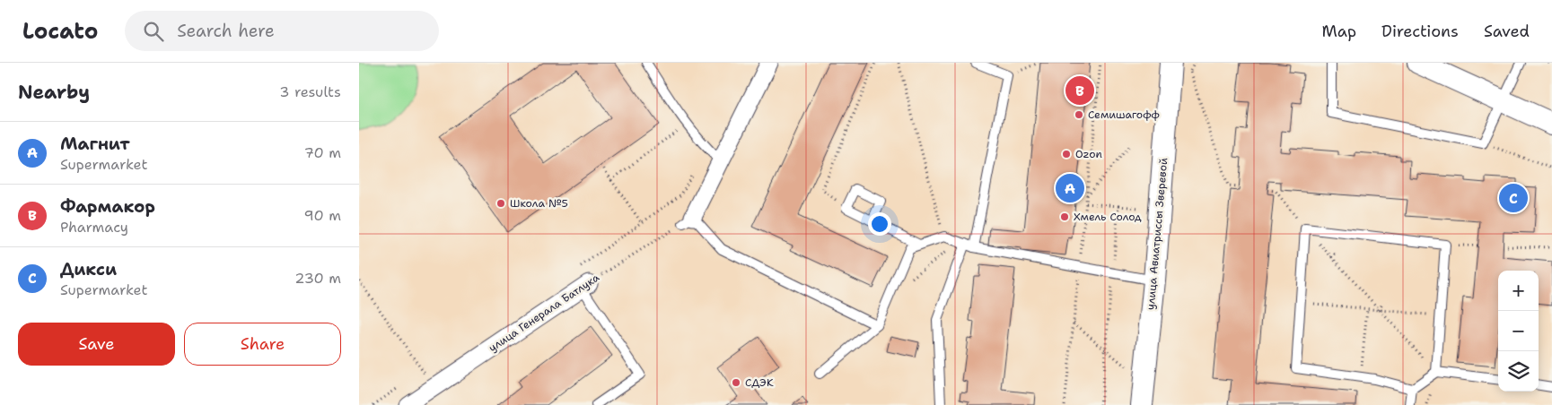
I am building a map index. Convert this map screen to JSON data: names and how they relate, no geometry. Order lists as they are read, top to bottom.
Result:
{
  "streets": {
    "street": ["улица Авиатриссы Зверевой", "улица Генерала Батлука"]
  },
  "places": [
    "Семишагофф",
    "Ozon",
    "Школа №5",
    "Хмель Солод",
    "СДЭК"
  ],
  "page": {
    "header": "Locato",
    "search": "Search here",
    "nav": ["Map", "Directions", "Saved"],
    "heading": ["Nearby", "3 results"],
    "pins": ["B", "A", "C"],
    "list": [
      {
        "mark": "A",
        "name": "Магнит",
        "note": "Supermarket",
        "value": "70 m"
      },
      {
        "mark": "B",
        "name": "Фармакор",
        "note": "Pharmacy",
        "value": "90 m"
      },
      {
        "mark": "C",
        "name": "Дикси",
        "note": "Supermarket",
        "value": "230 m"
      }
    ],
    "map_buttons": ["+", "−"],
    "buttons": ["Save", "Share"]
  }
}
